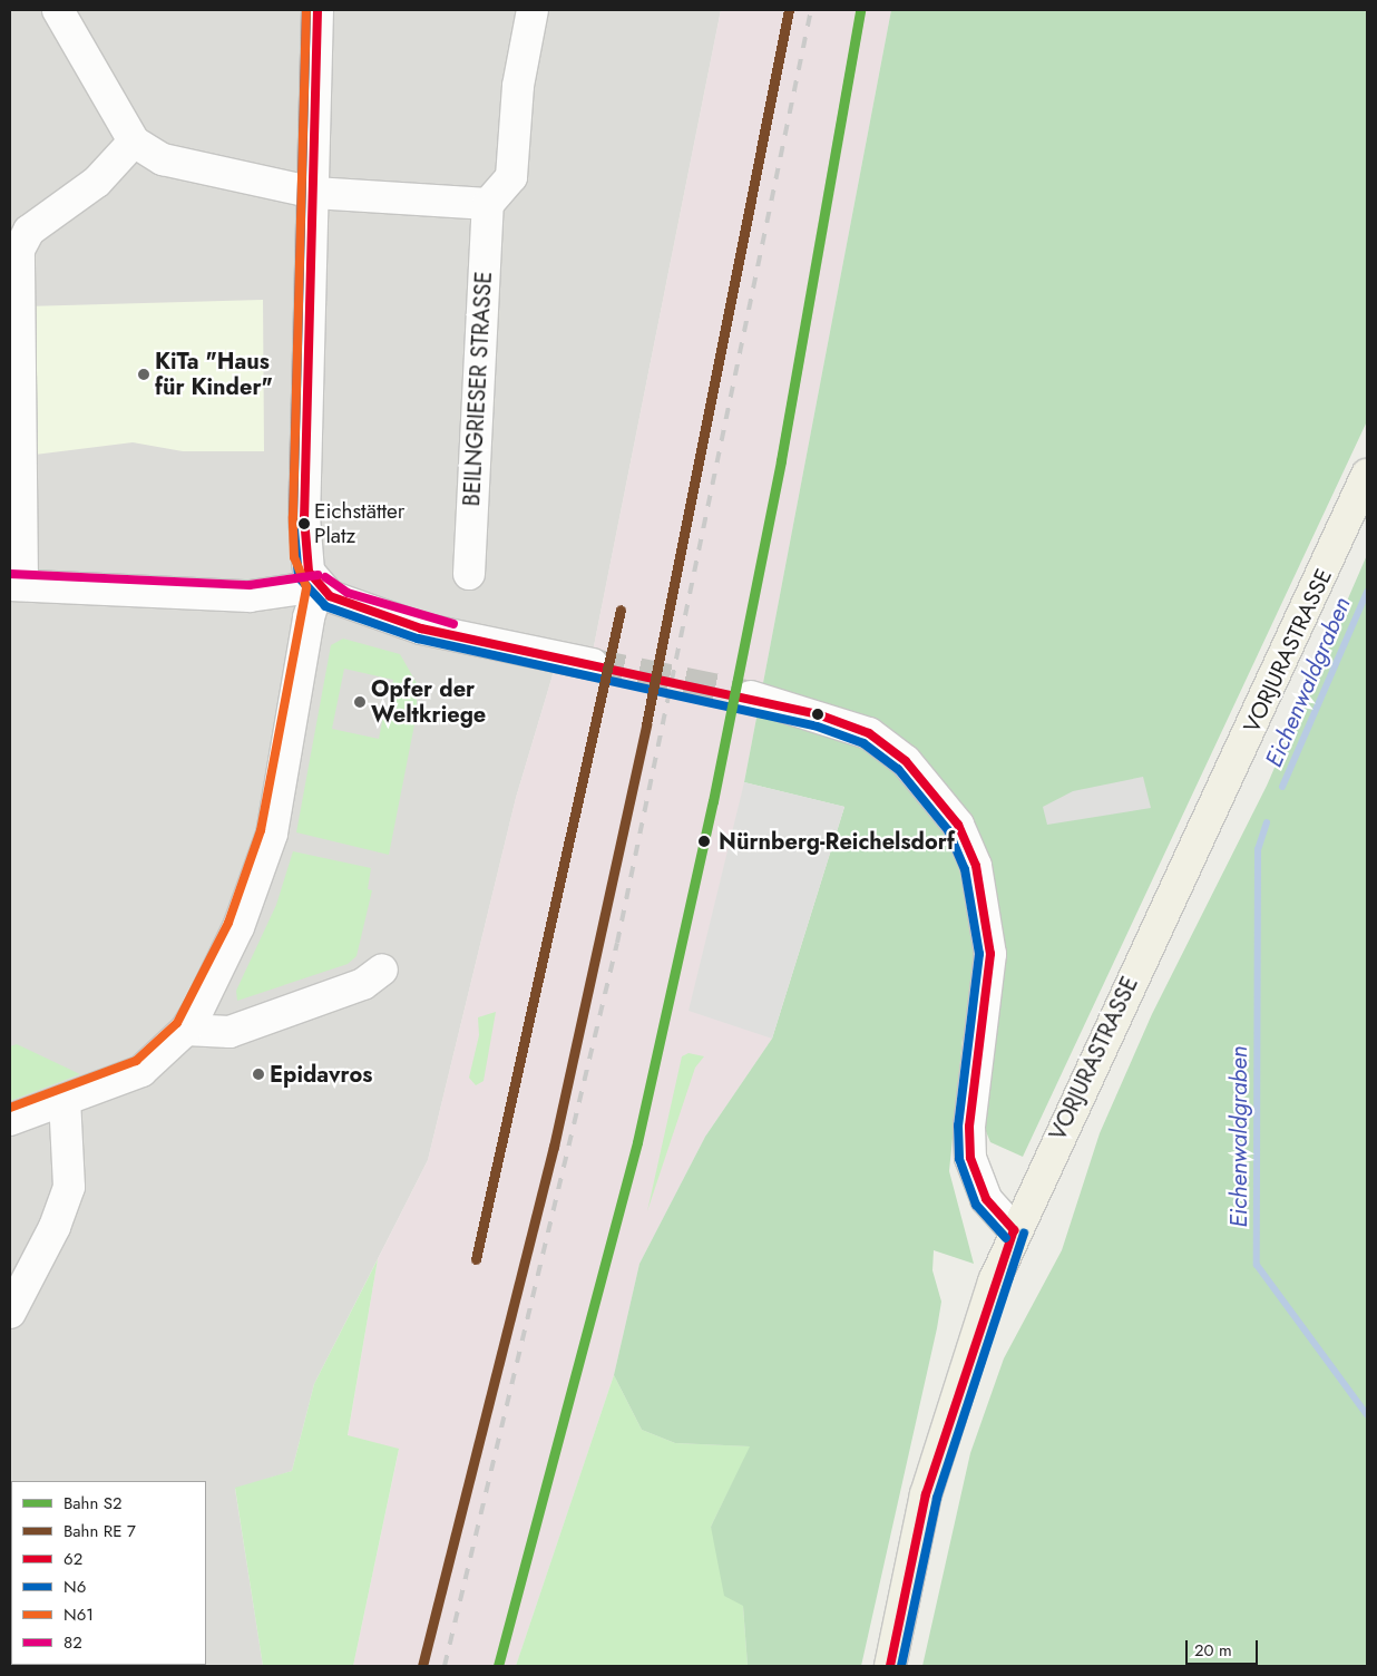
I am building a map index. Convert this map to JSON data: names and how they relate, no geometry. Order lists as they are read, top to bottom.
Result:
{
  "streets": {
    "main road": ["VORJURASTRASSE"],
    "street": ["BEILNGRIESER STRASSE"]
  },
  "water": ["Eichenwaldgraben"],
  "places": [
    "KiTa \"Haus für Kinder\"",
    "Eichstätter Platz",
    "Opfer der Weltkriege",
    "Nürnberg-Reichelsdorf",
    "Epidavros"
  ],
  "lines": [
    "rail line S2",
    "transit line 62",
    "transit line N6",
    "transit line N61",
    "transit line 82"
  ],
  "legend": [
    "Bahn S2",
    "Bahn RE 7",
    "62",
    "N6",
    "N61",
    "82"
  ],
  "scale_bar": "20 m"
}
